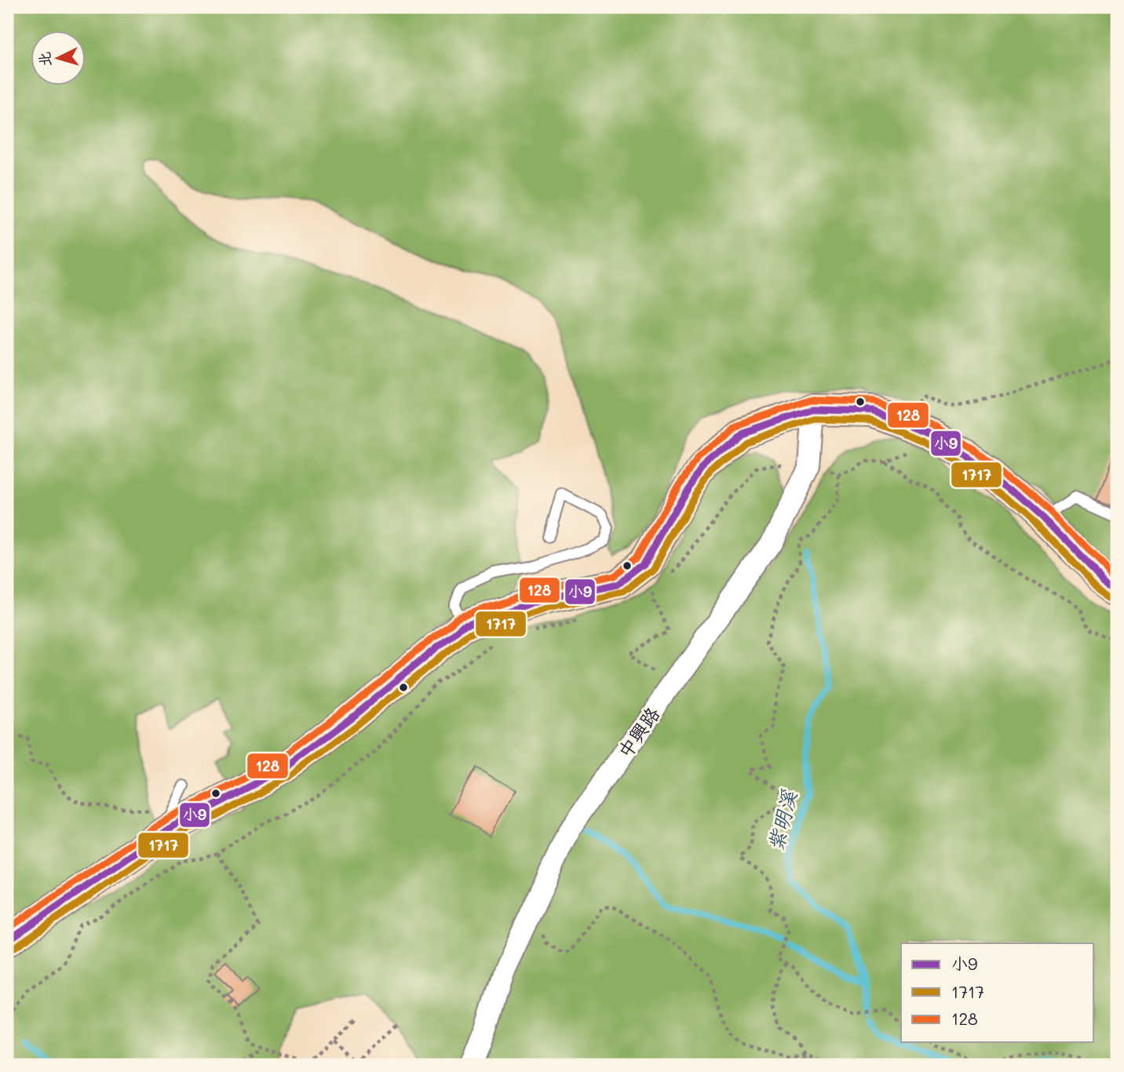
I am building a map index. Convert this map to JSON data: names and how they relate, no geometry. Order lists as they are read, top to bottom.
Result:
{
  "streets": {
    "street": ["中興路"]
  },
  "water": ["紫明溪"],
  "lines": ["transit line 128", "transit line 小9", "transit line 1717"],
  "legend": ["小9", "1717", "128"],
  "north": "left"
}
